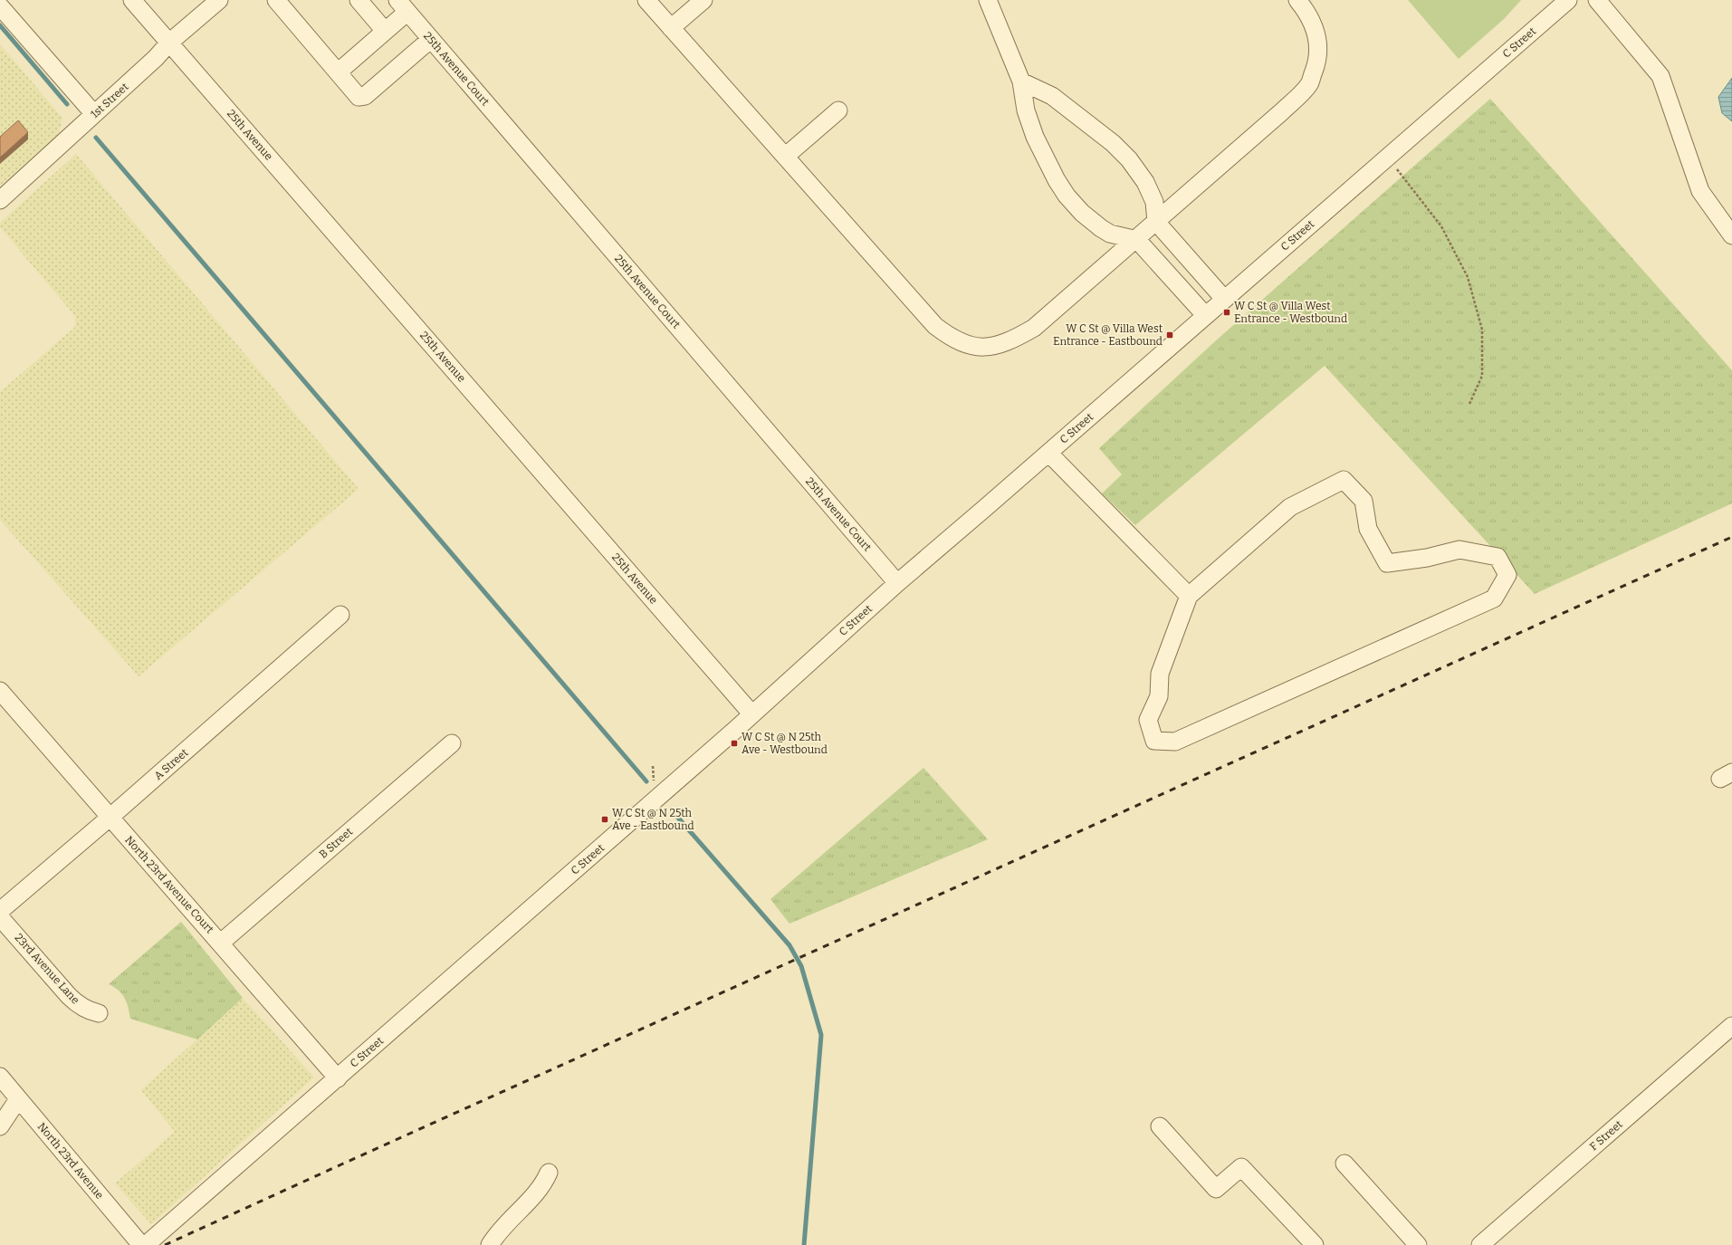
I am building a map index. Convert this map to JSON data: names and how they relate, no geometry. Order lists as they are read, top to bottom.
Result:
{
  "streets": {
    "street": [
      "C Street",
      "25th Avenue Court",
      "1st Street",
      "25th Avenue",
      "A Street",
      "B Street",
      "North 23rd Avenue Court",
      "23rd Avenue Lane",
      "F Street",
      "North 23rd Avenue"
    ]
  },
  "crossings": [
    ["C Street", "25th Avenue Court"],
    ["C Street", "25th Avenue"],
    ["C Street", "North 23rd Avenue Court"],
    ["1st Street", "25th Avenue"],
    ["A Street", "North 23rd Avenue Court"],
    ["B Street", "North 23rd Avenue Court"]
  ],
  "places": {
    "transit": [
      "W C St @ Villa West Entrance - Westbound",
      "W C St @ Villa West Entrance - Eastbound",
      "W C St @ N 25th Ave - Westbound",
      "W C St @ N 25th Ave - Eastbound"
    ]
  }
}
